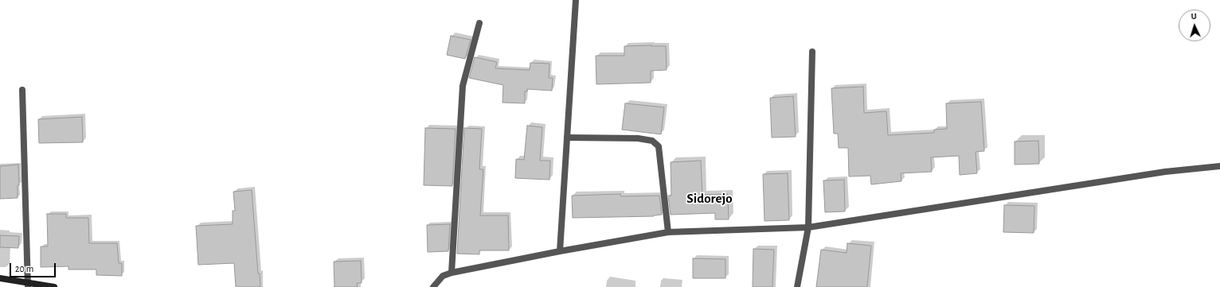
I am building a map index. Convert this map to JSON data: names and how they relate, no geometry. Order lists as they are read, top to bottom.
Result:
{
  "districts": ["Sidorejo"],
  "scale_bar": "20 m",
  "north": "top"
}
